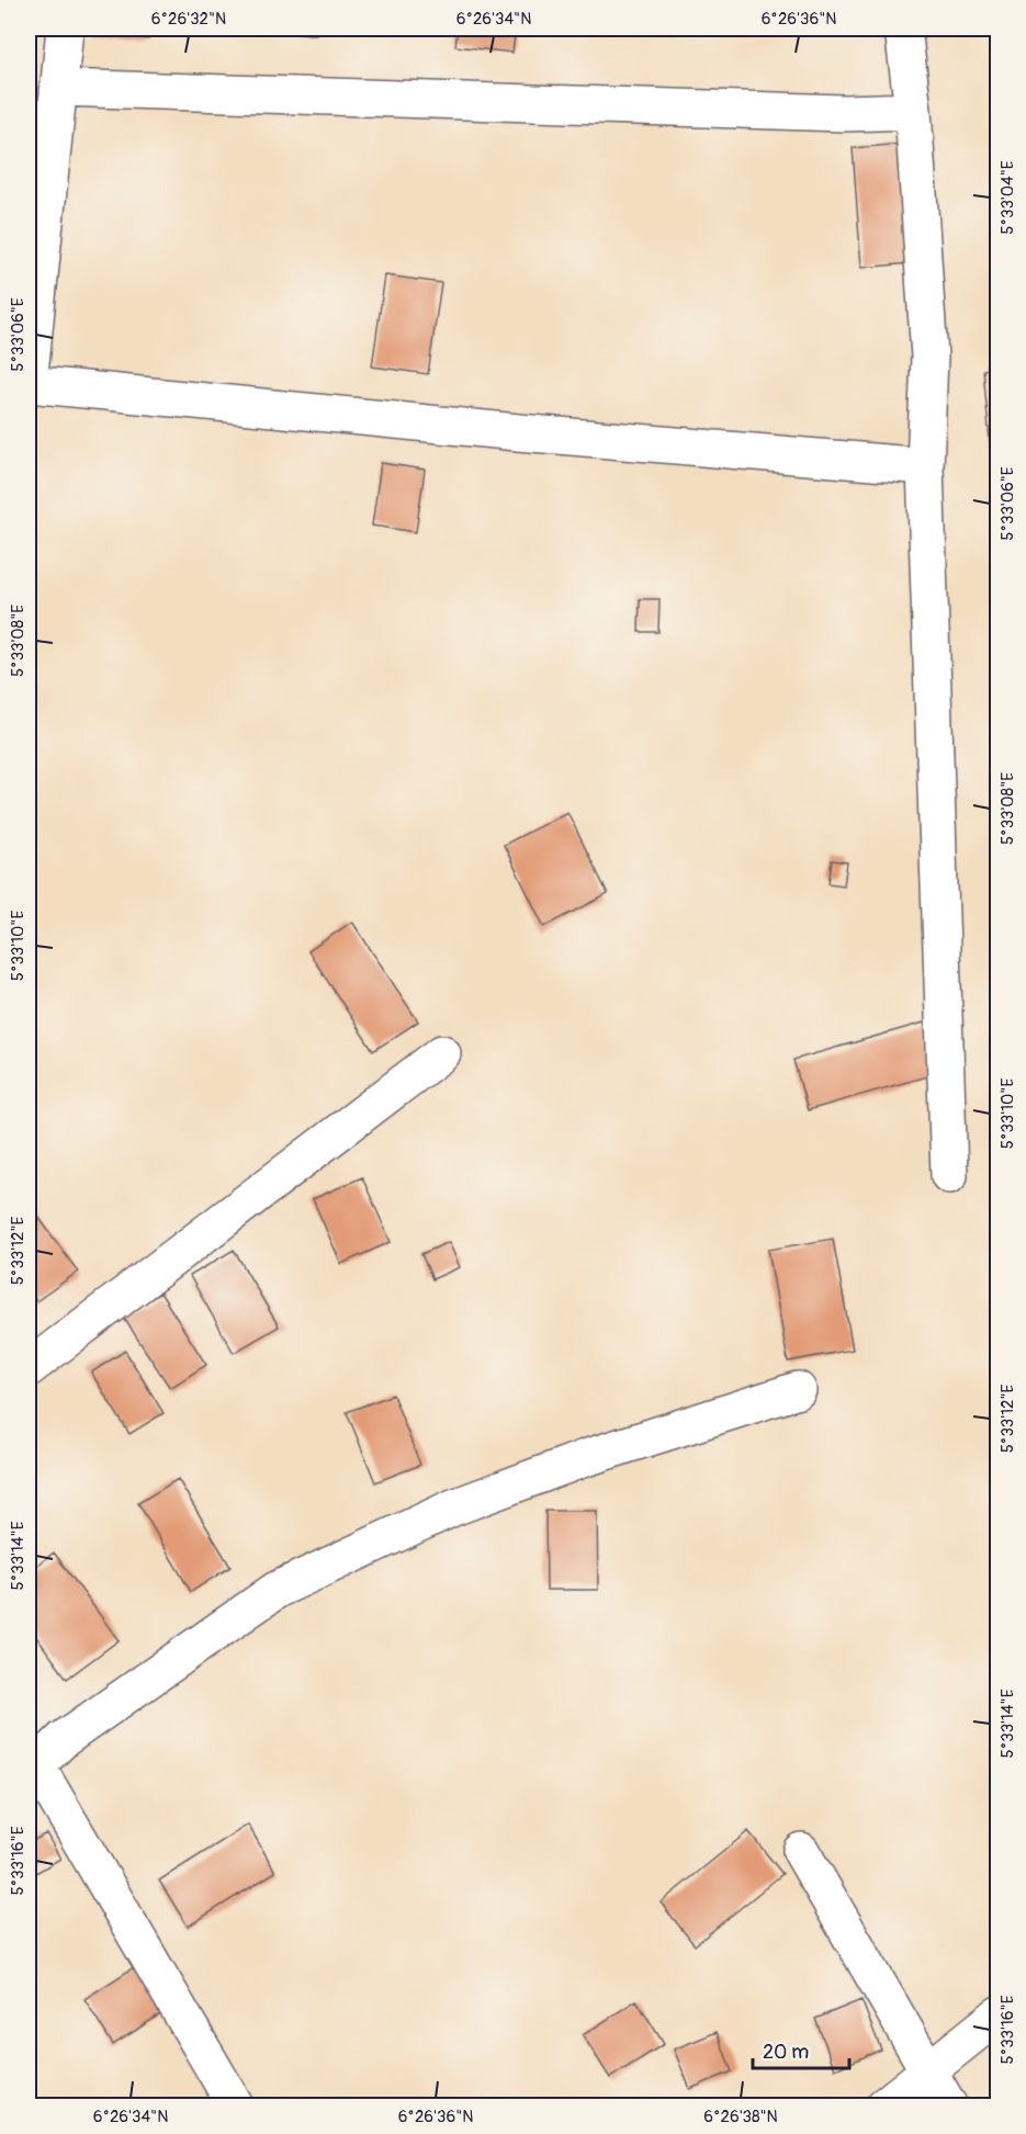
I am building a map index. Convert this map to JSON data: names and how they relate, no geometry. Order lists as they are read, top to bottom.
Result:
{
  "scale_bar": "20 m",
  "coordinates": [
    "6°26'32\"N",
    "6°26'34\"N",
    "6°26'36\"N",
    "5°33'04\"E",
    "5°33'06\"E",
    "5°33'08\"E",
    "5°33'10\"E",
    "5°33'12\"E",
    "5°33'14\"E",
    "5°33'16\"E",
    "6°26'38\"N"
  ]
}
